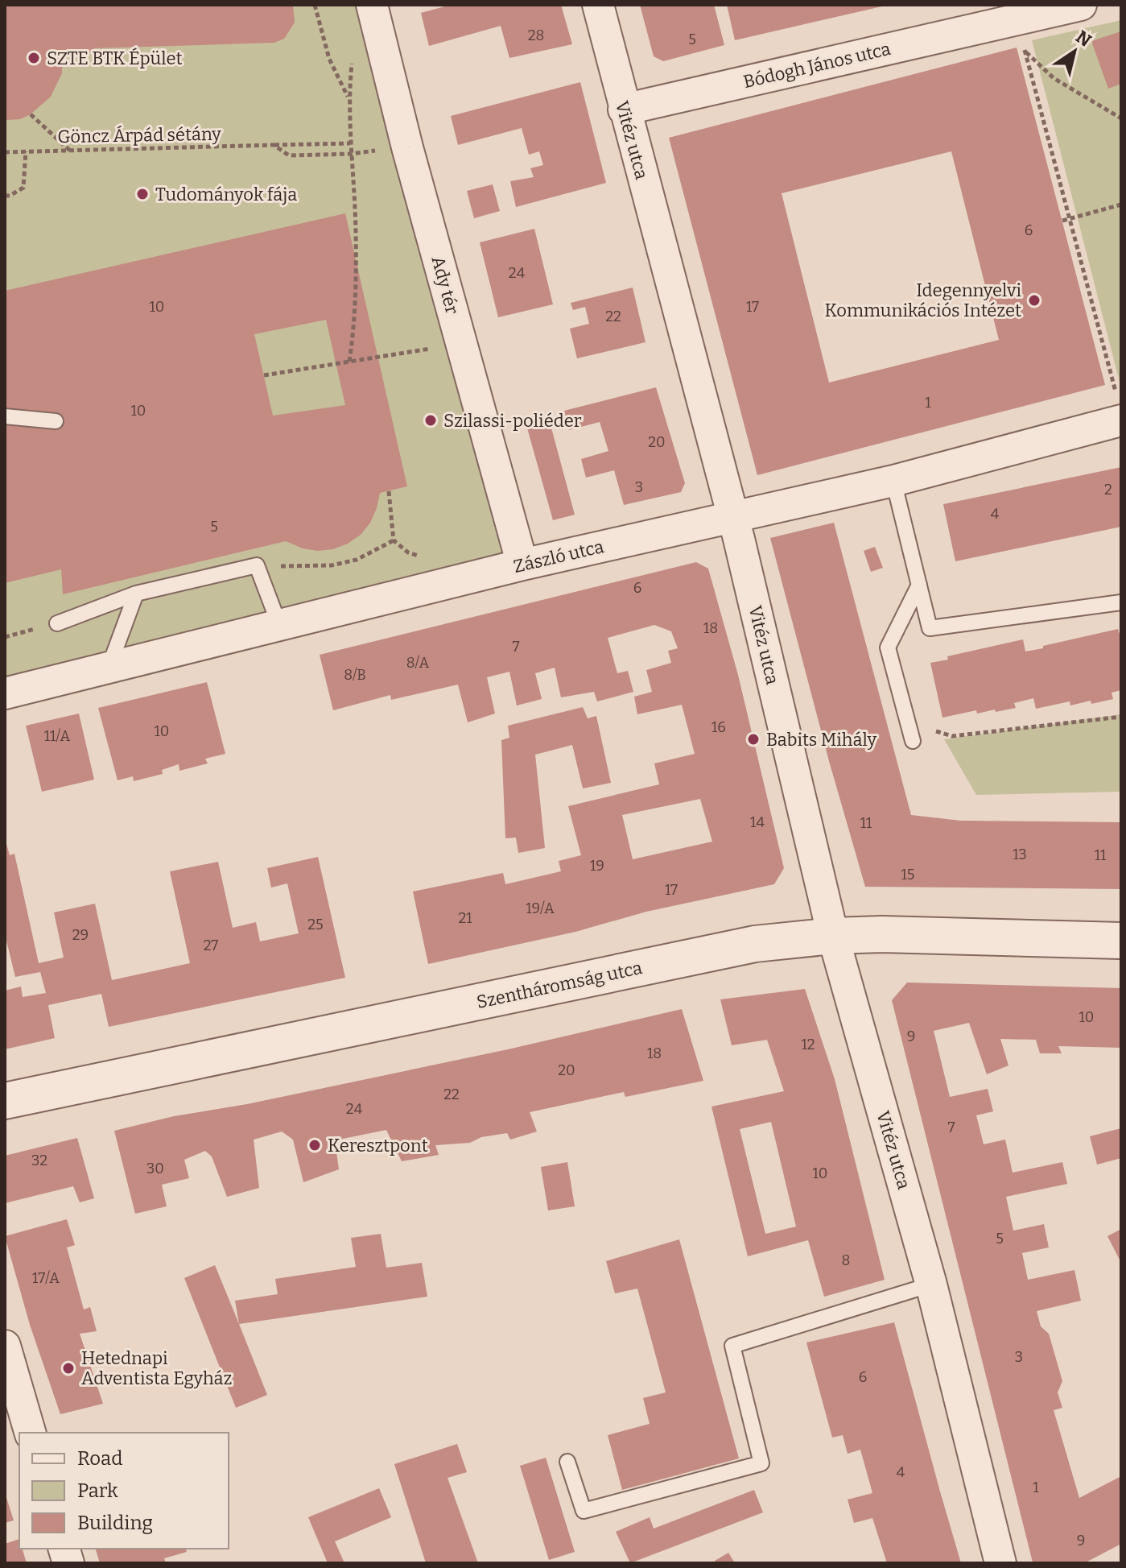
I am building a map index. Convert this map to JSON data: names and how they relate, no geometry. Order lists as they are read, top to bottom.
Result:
{
  "streets": {
    "street": [
      "Bódogh János utca",
      "Vitéz utca",
      "Ady tér",
      "Zászló utca",
      "Szentháromság utca"
    ],
    "path": ["Göncz Árpád sétány"]
  },
  "crossings": [
    ["Bódogh János utca", "Vitéz utca"],
    ["Göncz Árpád sétány", "Ady tér"],
    ["Vitéz utca", "Zászló utca"],
    ["Vitéz utca", "Szentháromság utca"],
    ["Ady tér", "Zászló utca"]
  ],
  "places": [
    "SZTE BTK Épület",
    "Tudományok fája",
    "Idegennyelvi Kommunikációs Intézet",
    "Szilassi-poliéder",
    "Babits Mihály",
    "Keresztpont",
    "Hetednapi Adventista Egyház"
  ],
  "house_numbers": [
    "28",
    "5",
    "6",
    "24",
    "10",
    "17",
    "22",
    "1",
    "10",
    "20",
    "3",
    "2",
    "4",
    "5",
    "6",
    "18",
    "7",
    "8/A",
    "8/B",
    "16",
    "10",
    "11/A",
    "14",
    "11",
    "13",
    "11",
    "19",
    "15",
    "17",
    "19/A",
    "21",
    "25",
    "29",
    "27",
    "10",
    "9",
    "12",
    "18",
    "20",
    "22",
    "24",
    "7",
    "32",
    "30",
    "10",
    "5",
    "8",
    "17/A",
    "3",
    "6",
    "4",
    "1",
    "9"
  ],
  "legend": ["Road", "Park", "Building"],
  "north": "top right"
}
